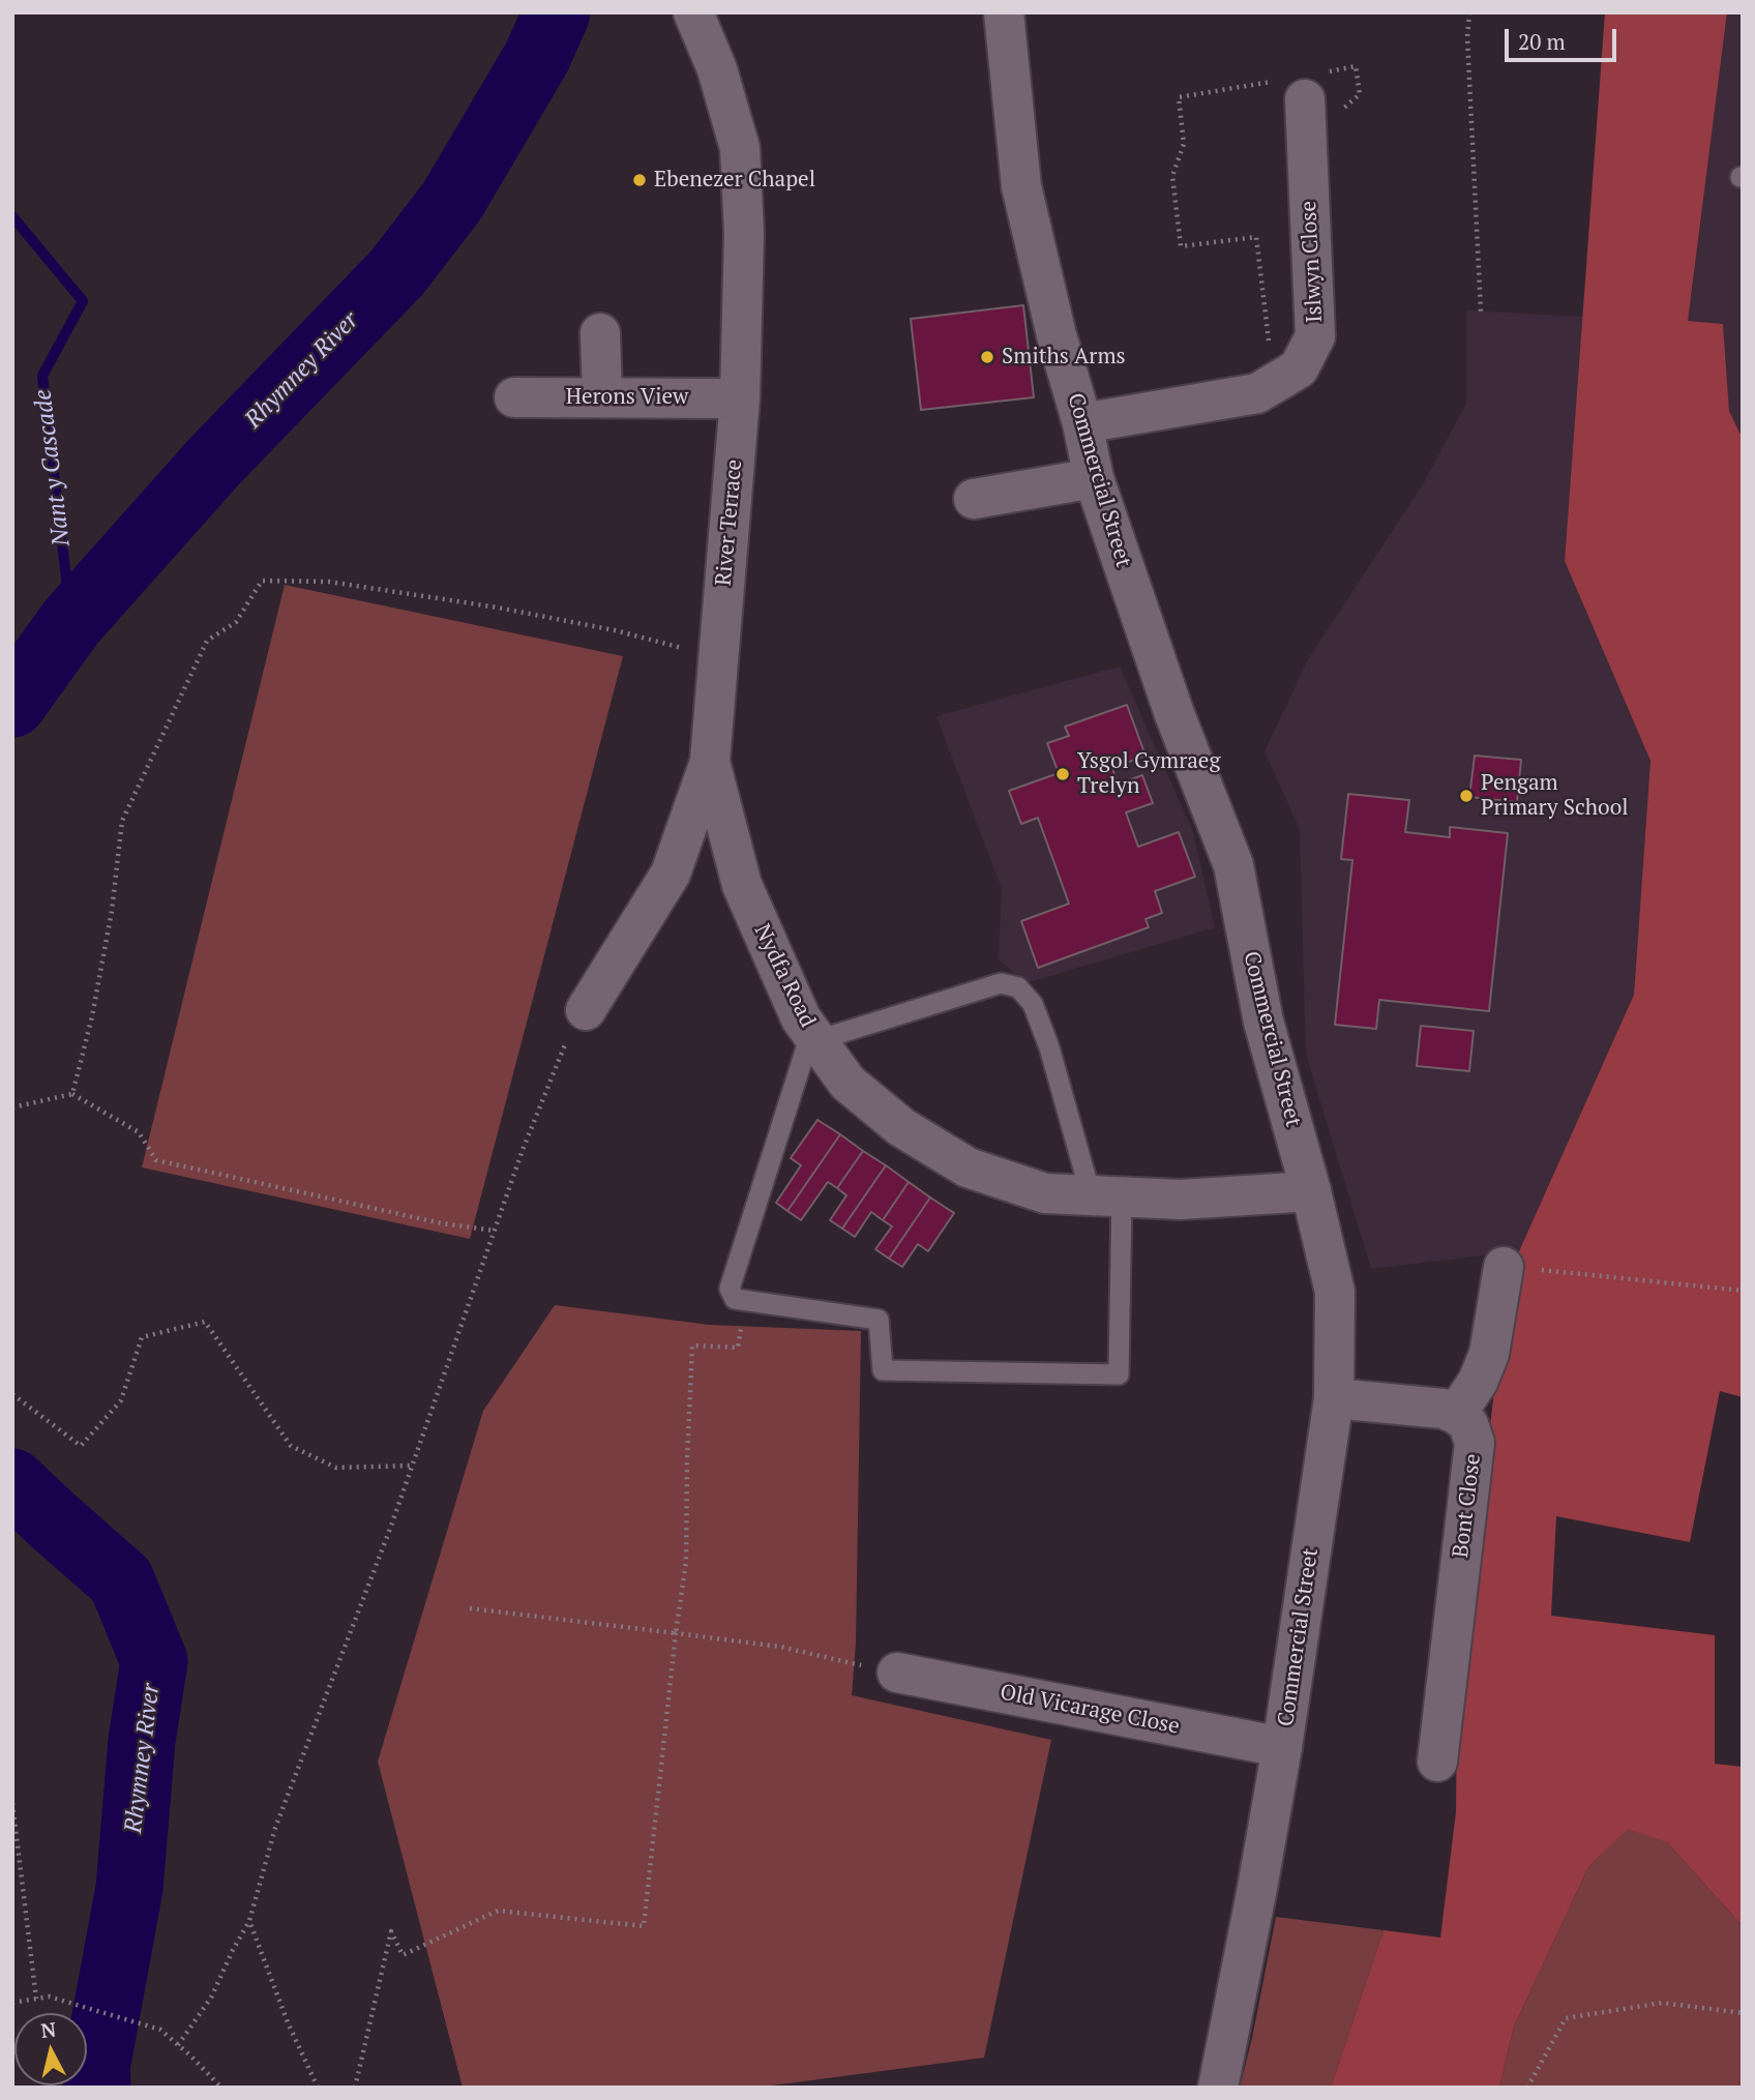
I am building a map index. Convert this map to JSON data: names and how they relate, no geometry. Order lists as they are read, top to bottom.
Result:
{
  "streets": {
    "street": [
      "Islwyn Close",
      "Herons View",
      "Commercial Street",
      "River Terrace",
      "Nydfa Road",
      "Bont Close",
      "Old Vicarage Close"
    ]
  },
  "crossings": [
    ["Islwyn Close", "Commercial Street"],
    ["Herons View", "River Terrace"],
    ["Commercial Street", "Nydfa Road"],
    ["Commercial Street", "Old Vicarage Close"],
    ["River Terrace", "Nydfa Road"]
  ],
  "water": ["Rhymney River", "Nant y Cascade"],
  "places": [
    "Ebenezer Chapel",
    "Smiths Arms",
    "Ysgol Gymraeg Trelyn",
    "Pengam Primary School"
  ],
  "scale_bar": "20 m",
  "north": "top"
}
